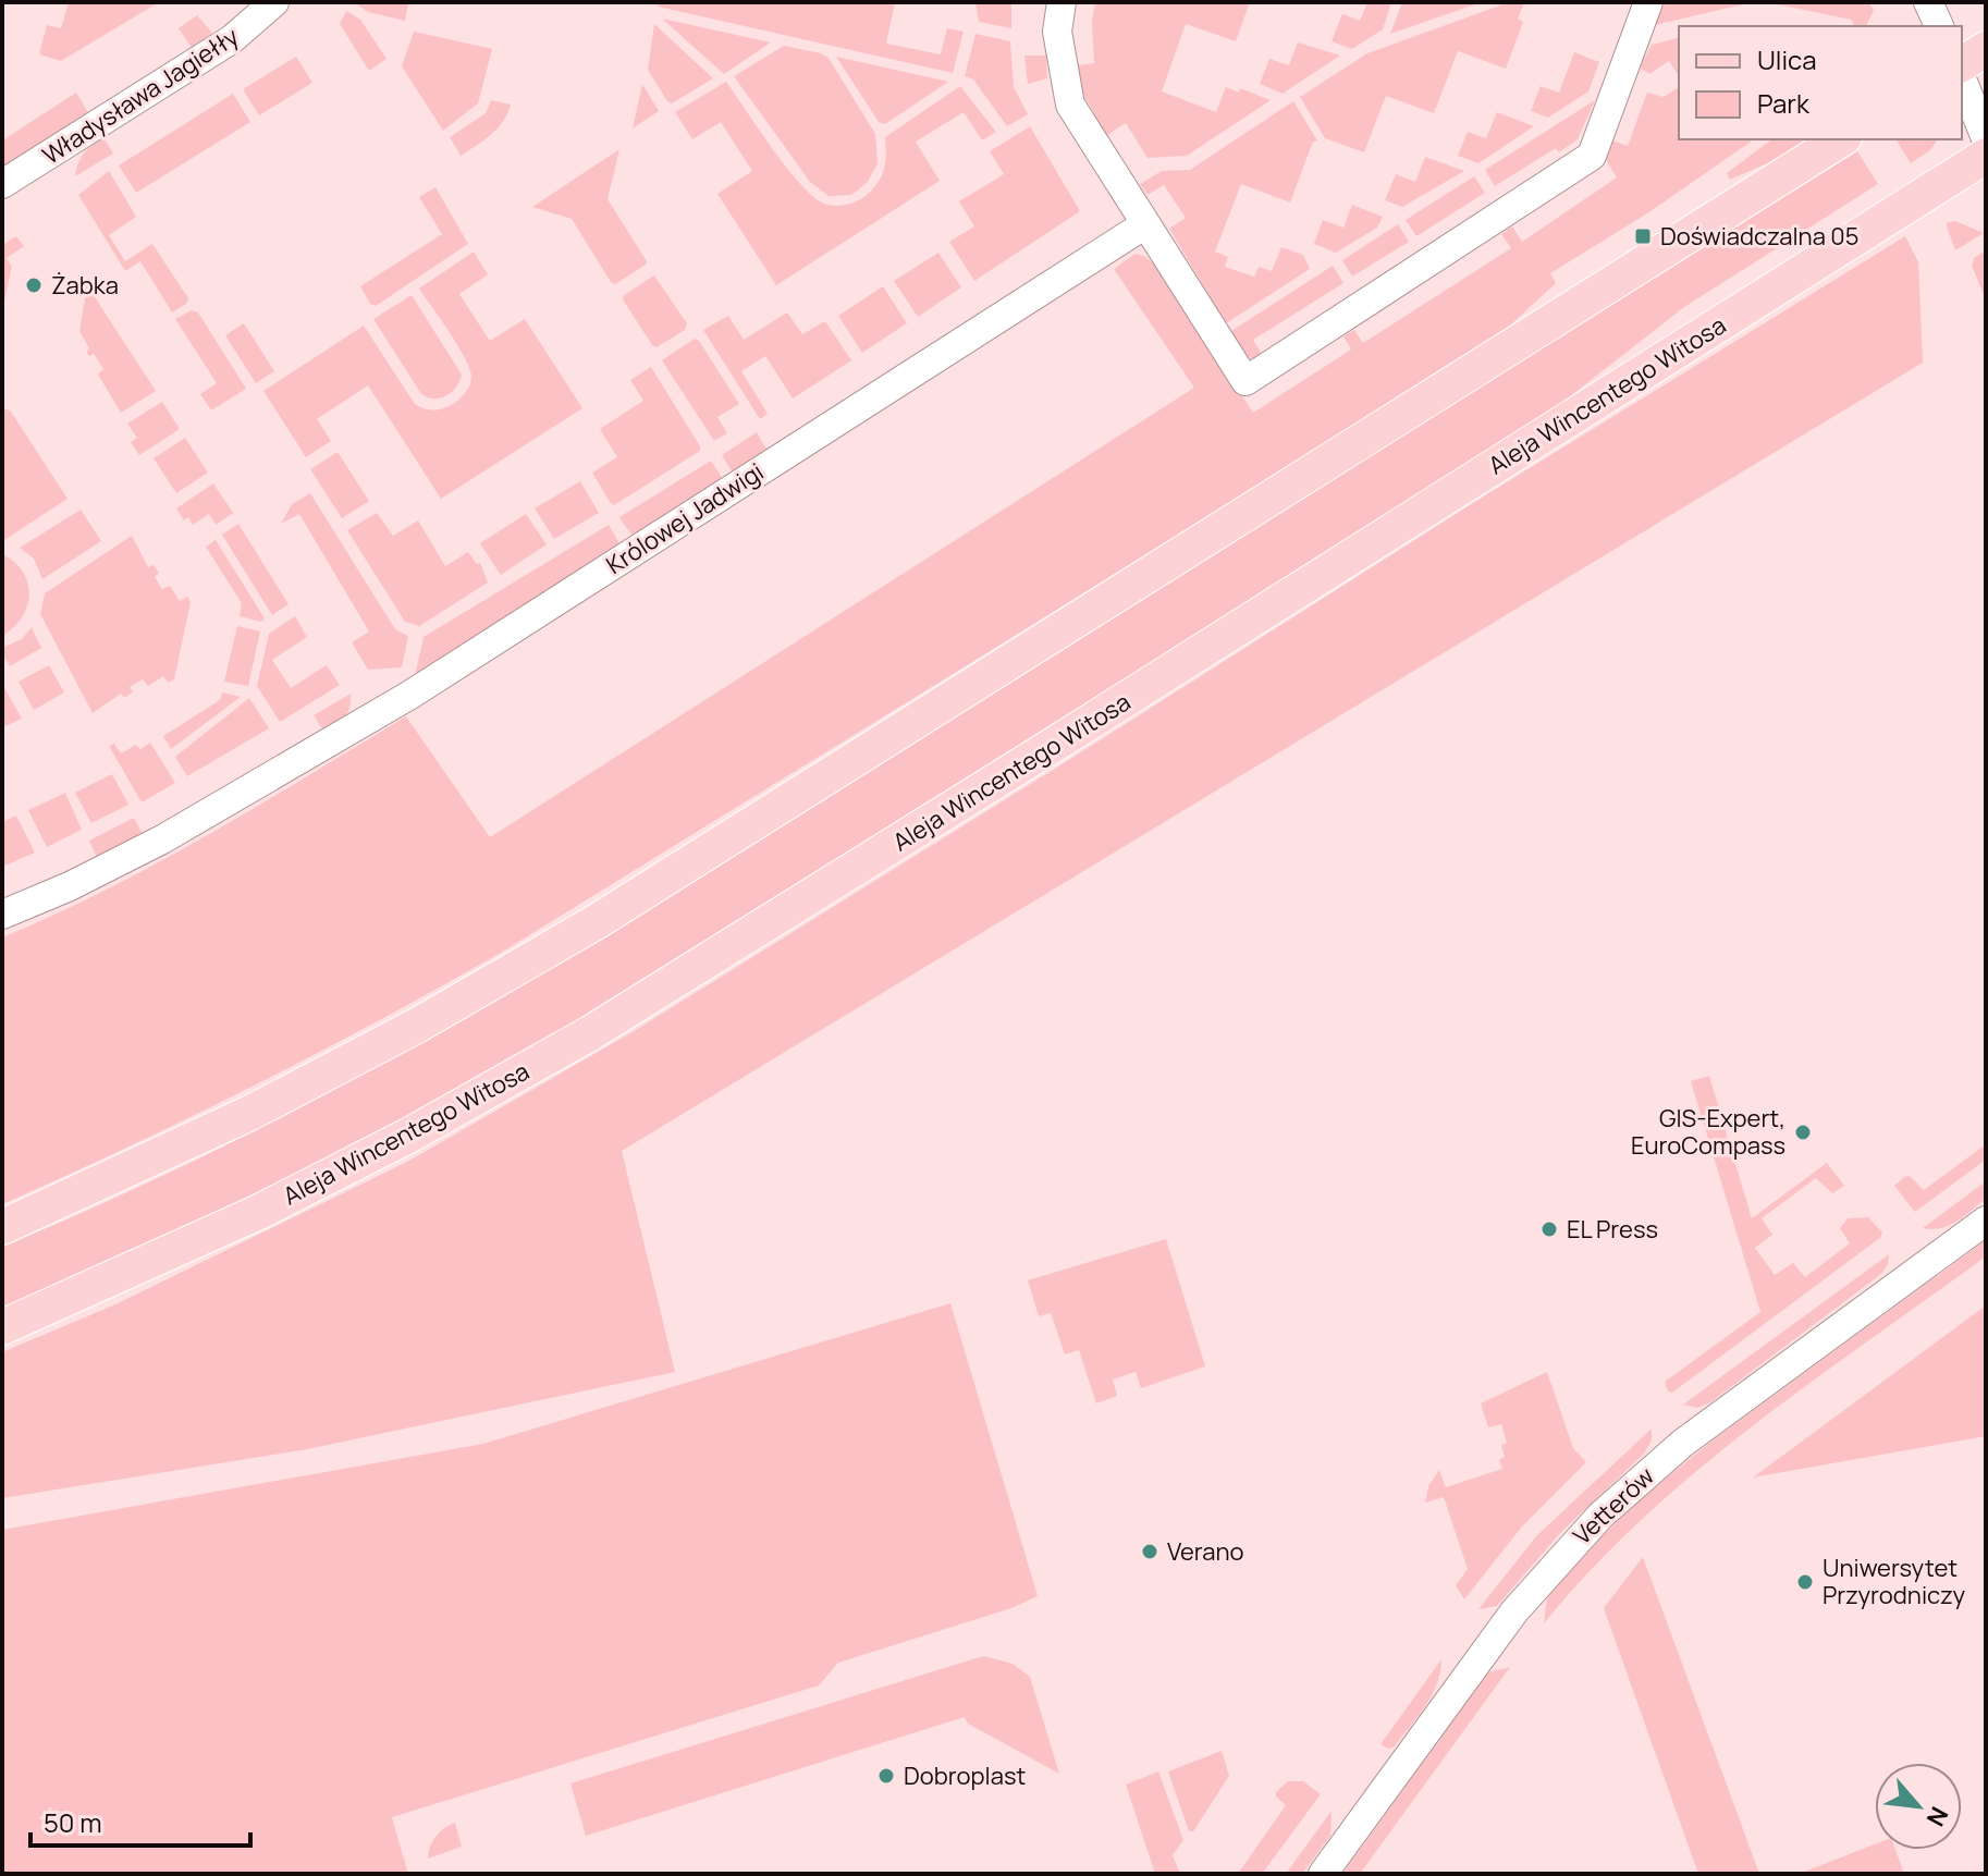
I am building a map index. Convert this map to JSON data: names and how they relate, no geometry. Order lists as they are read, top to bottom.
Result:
{
  "streets": {
    "main road": ["Aleja Wincentego Witosa"],
    "street": ["Władysława Jagiełły", "Królowej Jadwigi", "Vetterów"]
  },
  "places": {
    "transit": ["Doświadczalna 05"],
    "other": [
      "Żabka",
      "GIS-Expert, EuroCompass",
      "EL Press",
      "Verano",
      "Uniwersytet Przyrodniczy",
      "Dobroplast"
    ]
  },
  "legend": ["Ulica", "Park"],
  "scale_bar": "50 m",
  "north": "bottom right"
}
